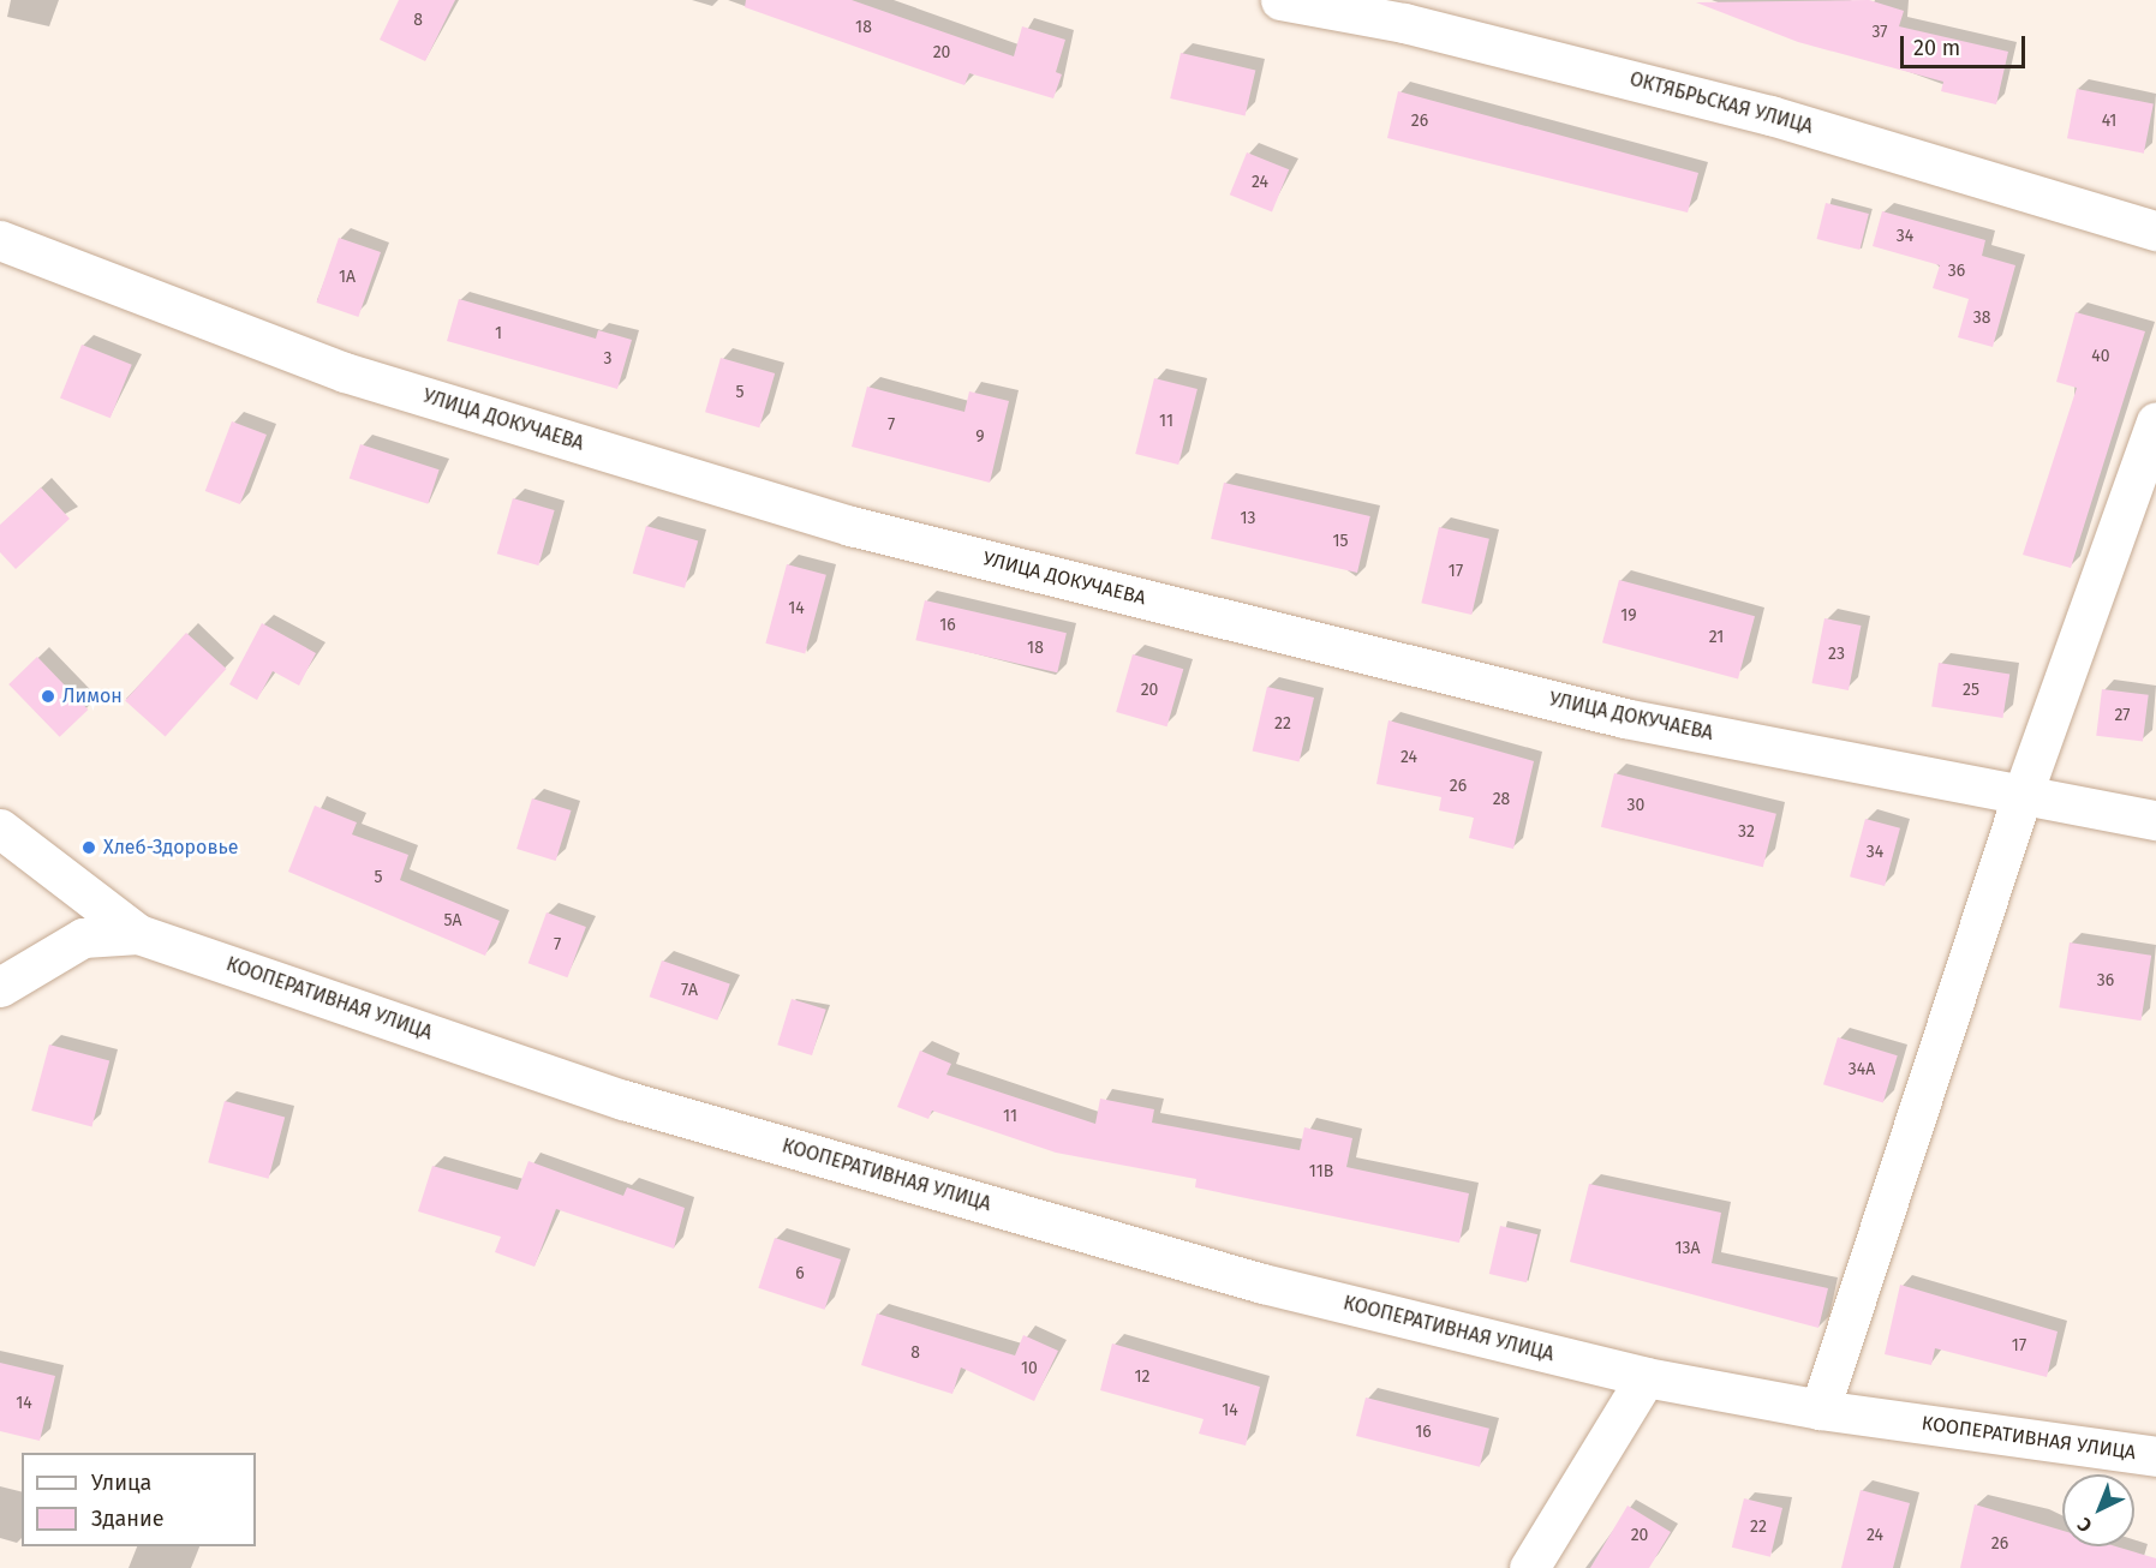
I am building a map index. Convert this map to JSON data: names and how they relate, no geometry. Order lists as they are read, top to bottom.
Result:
{
  "streets": {
    "street": ["ОКТЯБРЬСКАЯ УЛИЦА", "УЛИЦА ДОКУЧАЕВА", "КООПЕРАТИВНАЯ УЛИЦА"]
  },
  "places": ["Лимон", "Хлеб-Здоровье"],
  "house_numbers": [
    "8",
    "18",
    "37",
    "20",
    "26",
    "41",
    "24",
    "34",
    "36",
    "1А",
    "38",
    "1",
    "40",
    "3",
    "5",
    "11",
    "7",
    "9",
    "13",
    "15",
    "17",
    "14",
    "19",
    "16",
    "21",
    "18",
    "23",
    "20",
    "25",
    "27",
    "22",
    "24",
    "26",
    "28",
    "30",
    "32",
    "34",
    "5",
    "5А",
    "7",
    "36",
    "7А",
    "34А",
    "11",
    "11В",
    "13А",
    "6",
    "17",
    "8",
    "10",
    "12",
    "14",
    "14",
    "16",
    "22",
    "20",
    "24",
    "26"
  ],
  "legend": ["Улица", "Здание"],
  "scale_bar": "20 m",
  "north": "bottom left"
}
